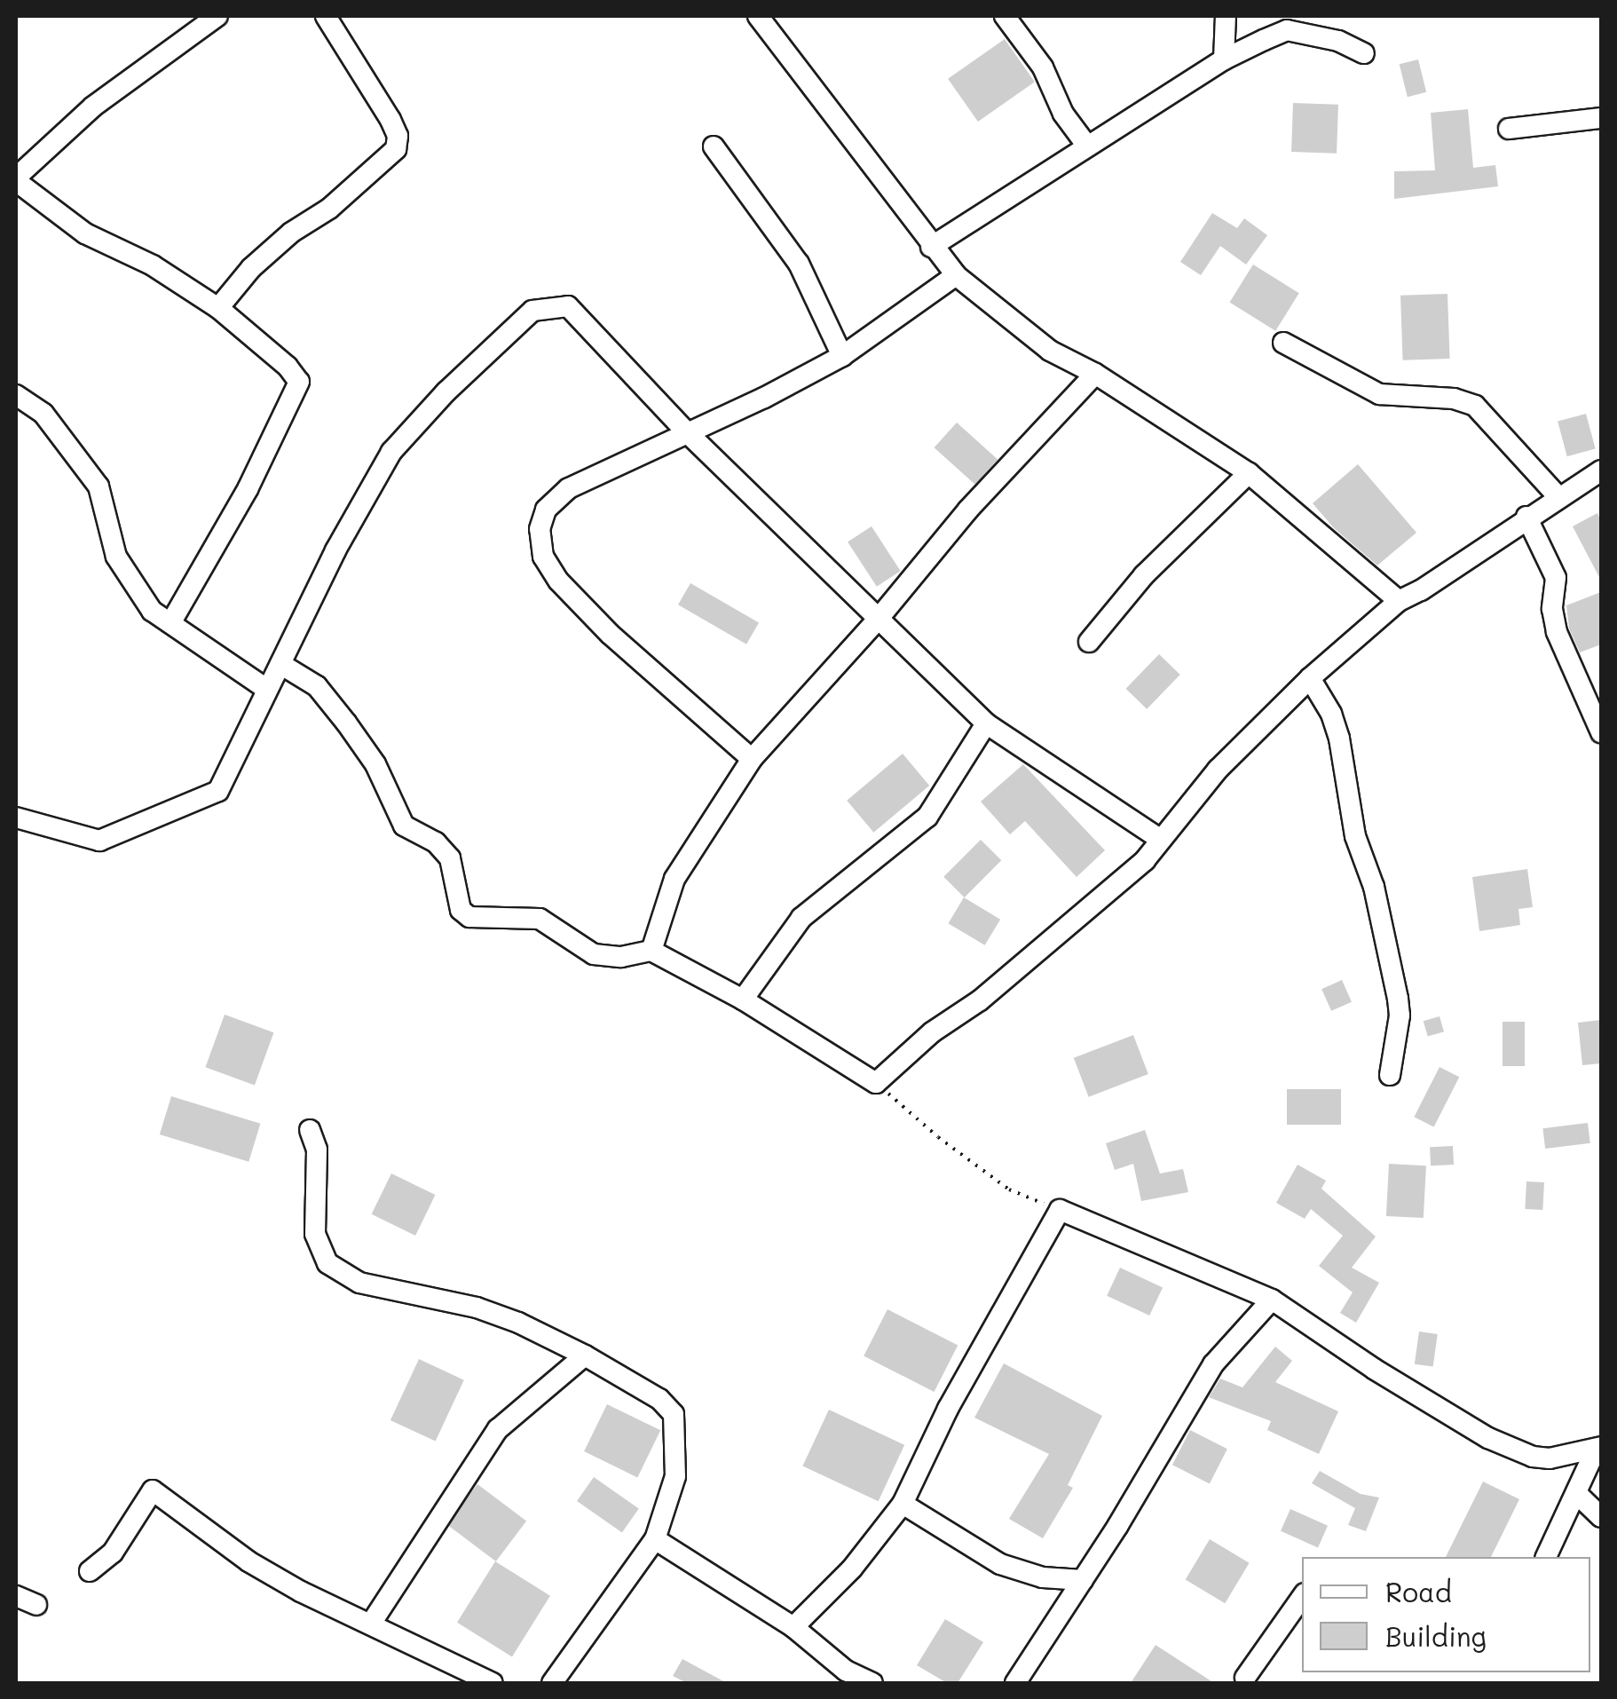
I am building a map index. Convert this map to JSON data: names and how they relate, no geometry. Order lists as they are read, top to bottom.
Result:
{
  "legend": ["Road", "Building"]
}
